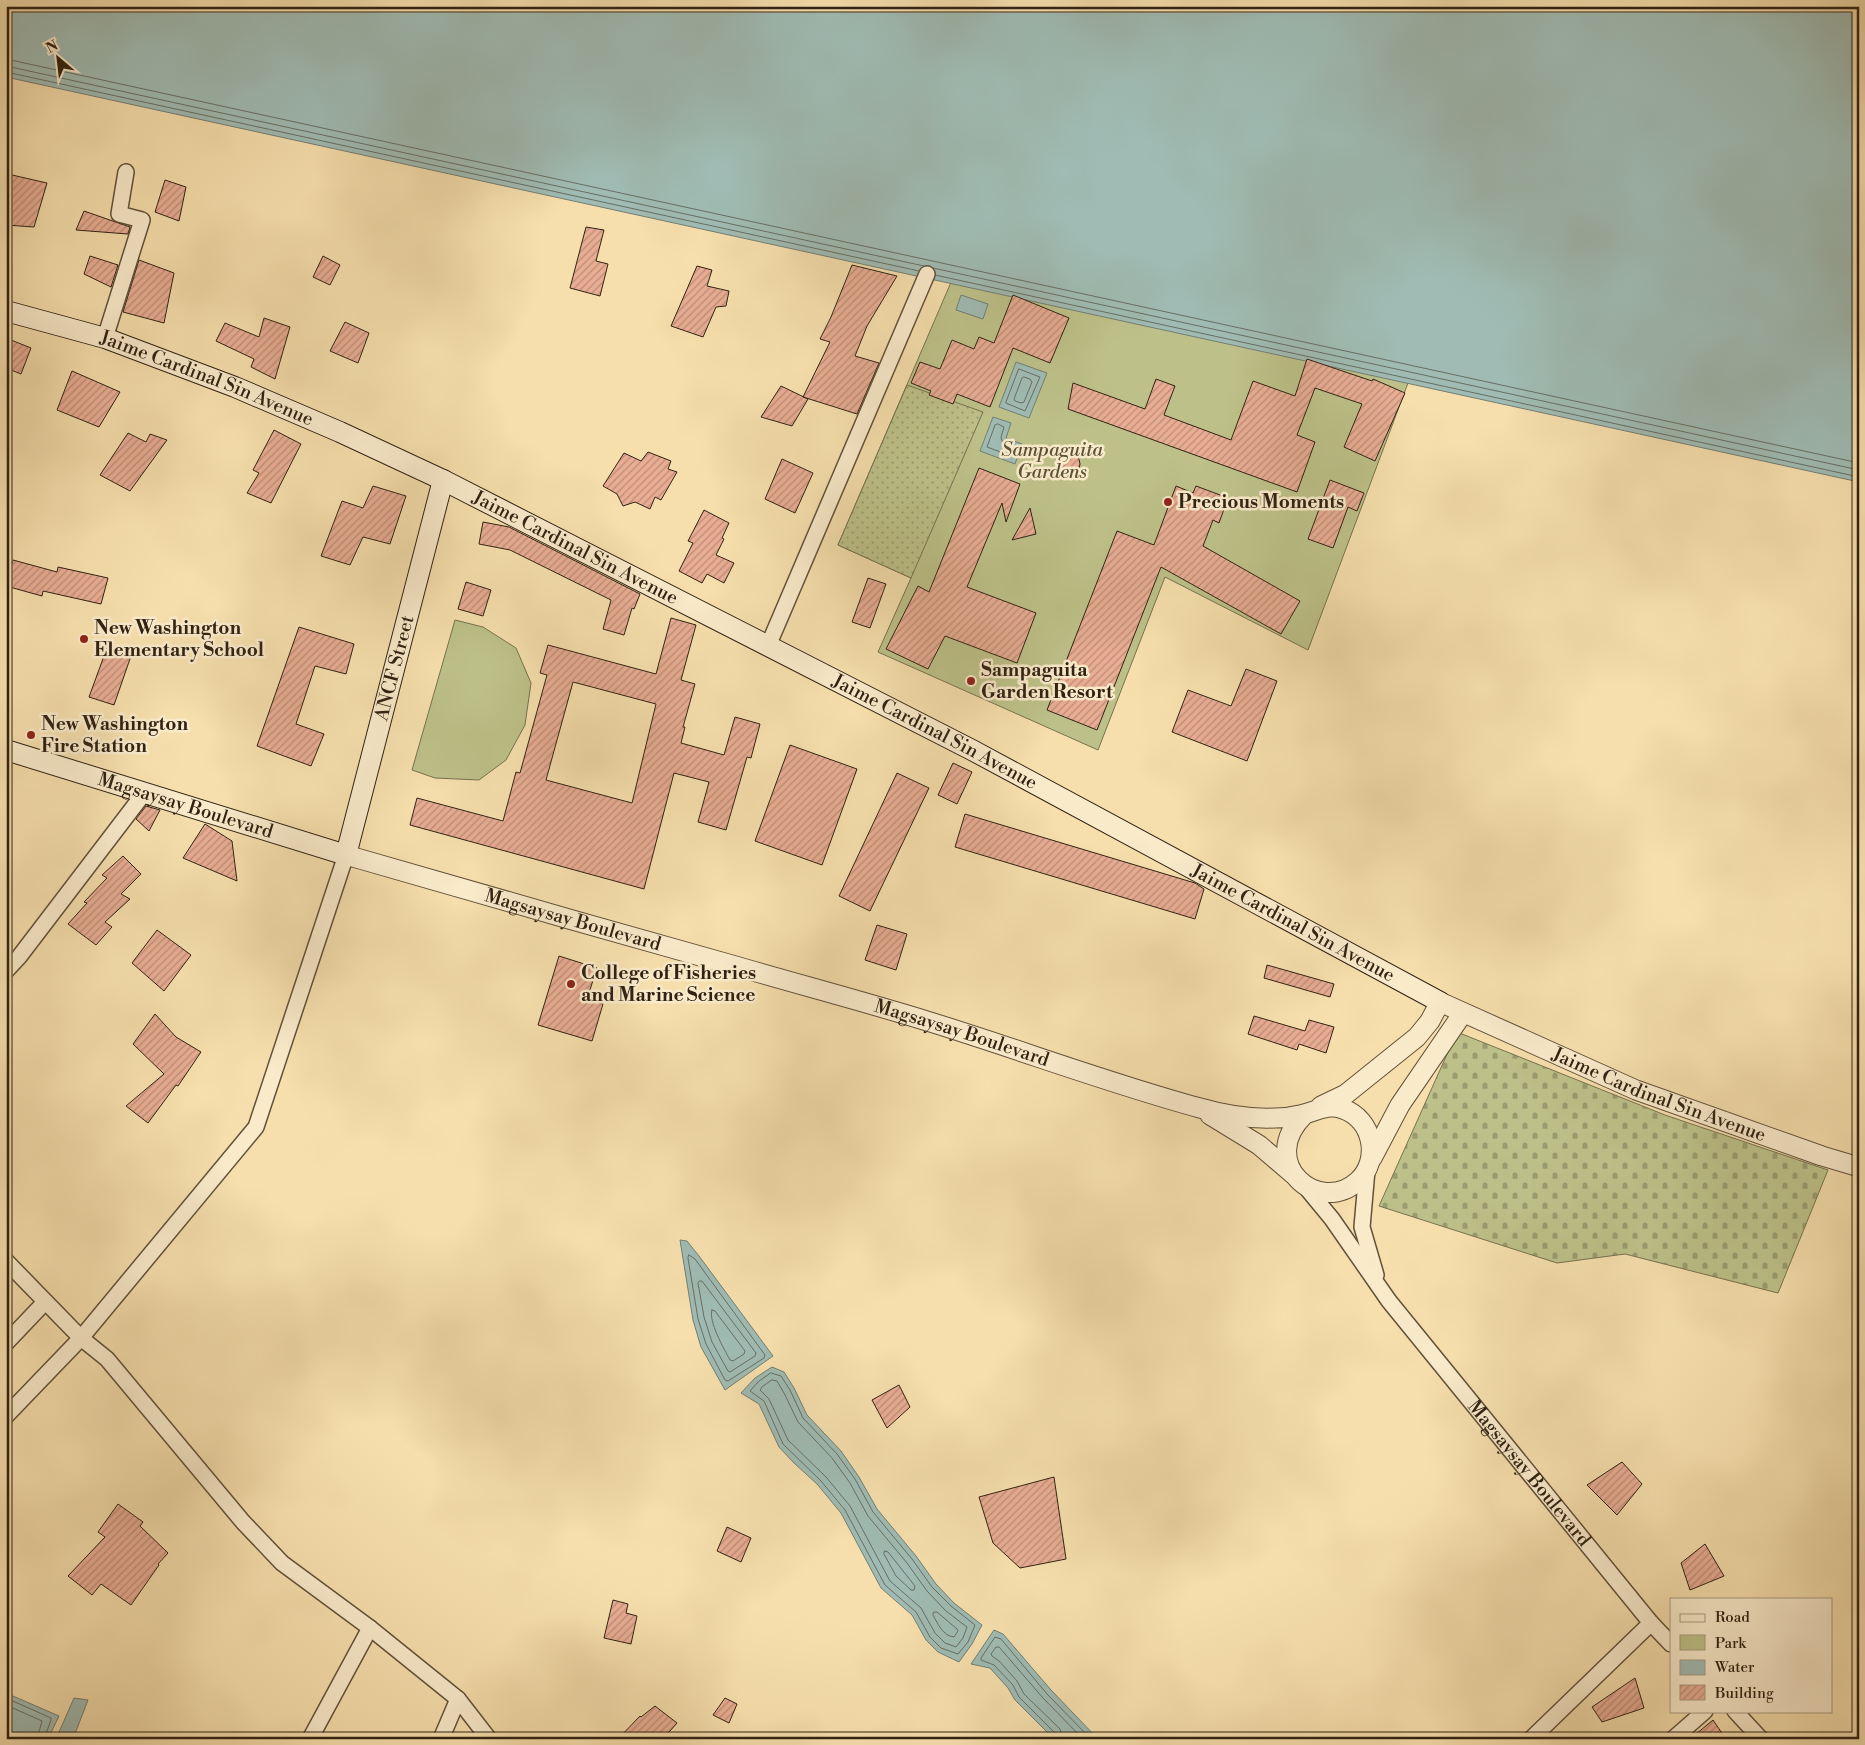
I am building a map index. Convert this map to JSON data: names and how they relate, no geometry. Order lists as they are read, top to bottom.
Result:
{
  "streets": {
    "main road": ["Jaime Cardinal Sin Avenue", "ANCF Street", "Magsaysay Boulevard"]
  },
  "crossings": [
    ["Jaime Cardinal Sin Avenue", "ANCF Street"],
    ["Jaime Cardinal Sin Avenue", "Magsaysay Boulevard"],
    ["ANCF Street", "Magsaysay Boulevard"]
  ],
  "parks": ["Sampaguita Gardens"],
  "places": [
    "Precious Moments",
    "New Washington Elementary School",
    "Sampaguita Garden Resort",
    "New Washington Fire Station",
    "College of Fisheries and Marine Science"
  ],
  "legend": [
    "Road",
    "Park",
    "Water",
    "Building"
  ],
  "north": "top left"
}
